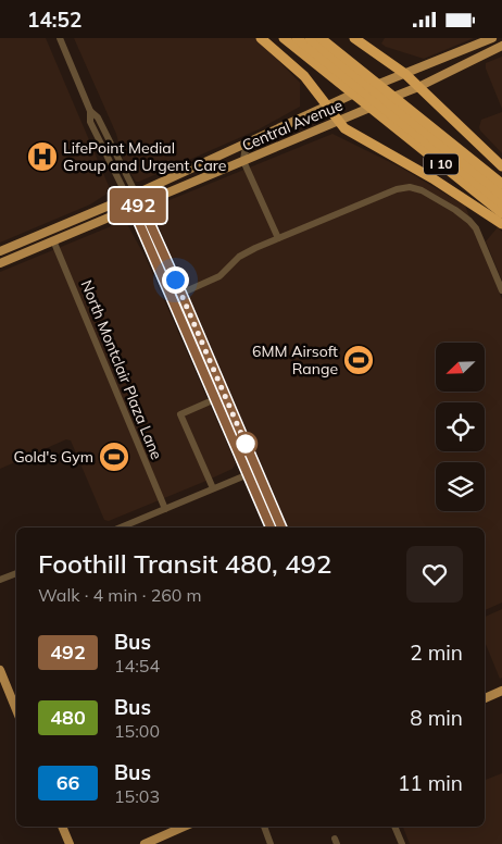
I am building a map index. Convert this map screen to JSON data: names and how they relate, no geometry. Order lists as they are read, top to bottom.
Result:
{
  "streets": {
    "highway": ["I 10"],
    "main road": ["Central Avenue"],
    "street": ["North Montclair Plaza Lane"]
  },
  "crossings": [
    ["Central Avenue", "North Montclair Plaza Lane"]
  ],
  "places": {
    "hospital": ["LifePoint Medial Group and Urgent Care"],
    "sports": ["6MM Airsoft Range", "Gold's Gym"]
  },
  "lines": ["bus line 492"],
  "north": "bottom left",
  "page": {
    "status": "14:52",
    "on_map": "492",
    "heading": ["Foothill Transit 480, 492", "Walk · 4 min · 260 m"],
    "list": [
      {
        "mark": "492",
        "name": "Bus",
        "note": "14:54",
        "value": "2 min"
      },
      {
        "mark": "480",
        "name": "Bus",
        "note": "15:00",
        "value": "8 min"
      },
      {
        "mark": "66",
        "name": "Bus",
        "note": "15:03",
        "value": "11 min"
      }
    ]
  }
}
